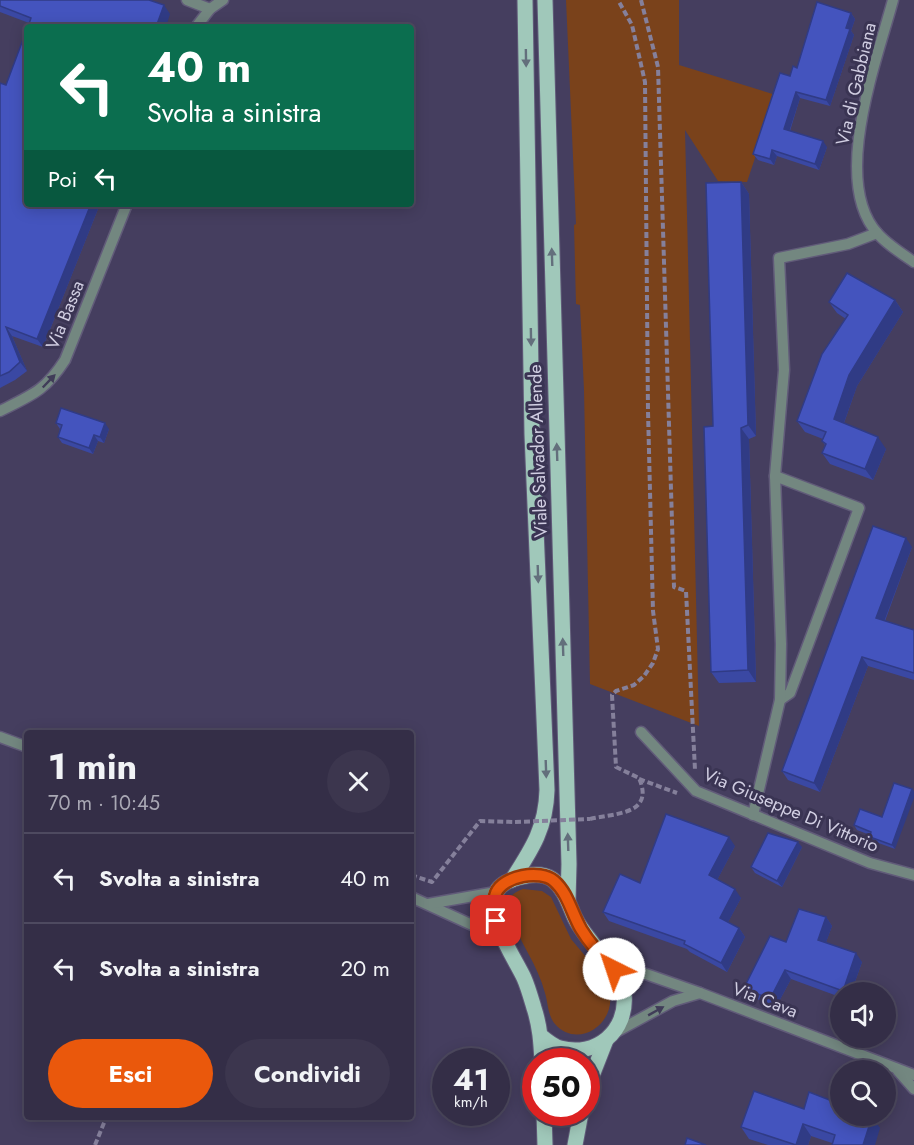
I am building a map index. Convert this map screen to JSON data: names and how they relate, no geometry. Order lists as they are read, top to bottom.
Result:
{
  "streets": {
    "main road": ["Viale Salvador Allende"],
    "street": [
      "Via di Gabbiana",
      "Via Bassa",
      "Via Giuseppe Di Vittorio",
      "Via Cava"
    ]
  },
  "one_way": ["Via Bassa"],
  "page": {
    "turn": ["40 m", "Svolta a sinistra"],
    "then": "Poi",
    "heading": ["1 min", "70 m · 10:45"],
    "list": [
      {
        "name": "Svolta a sinistra",
        "value": "40 m"
      },
      {
        "name": "Svolta a sinistra",
        "value": "20 m"
      }
    ],
    "buttons": ["Esci", "Condividi"],
    "speed": "41 km/h",
    "limit": "50"
  }
}
